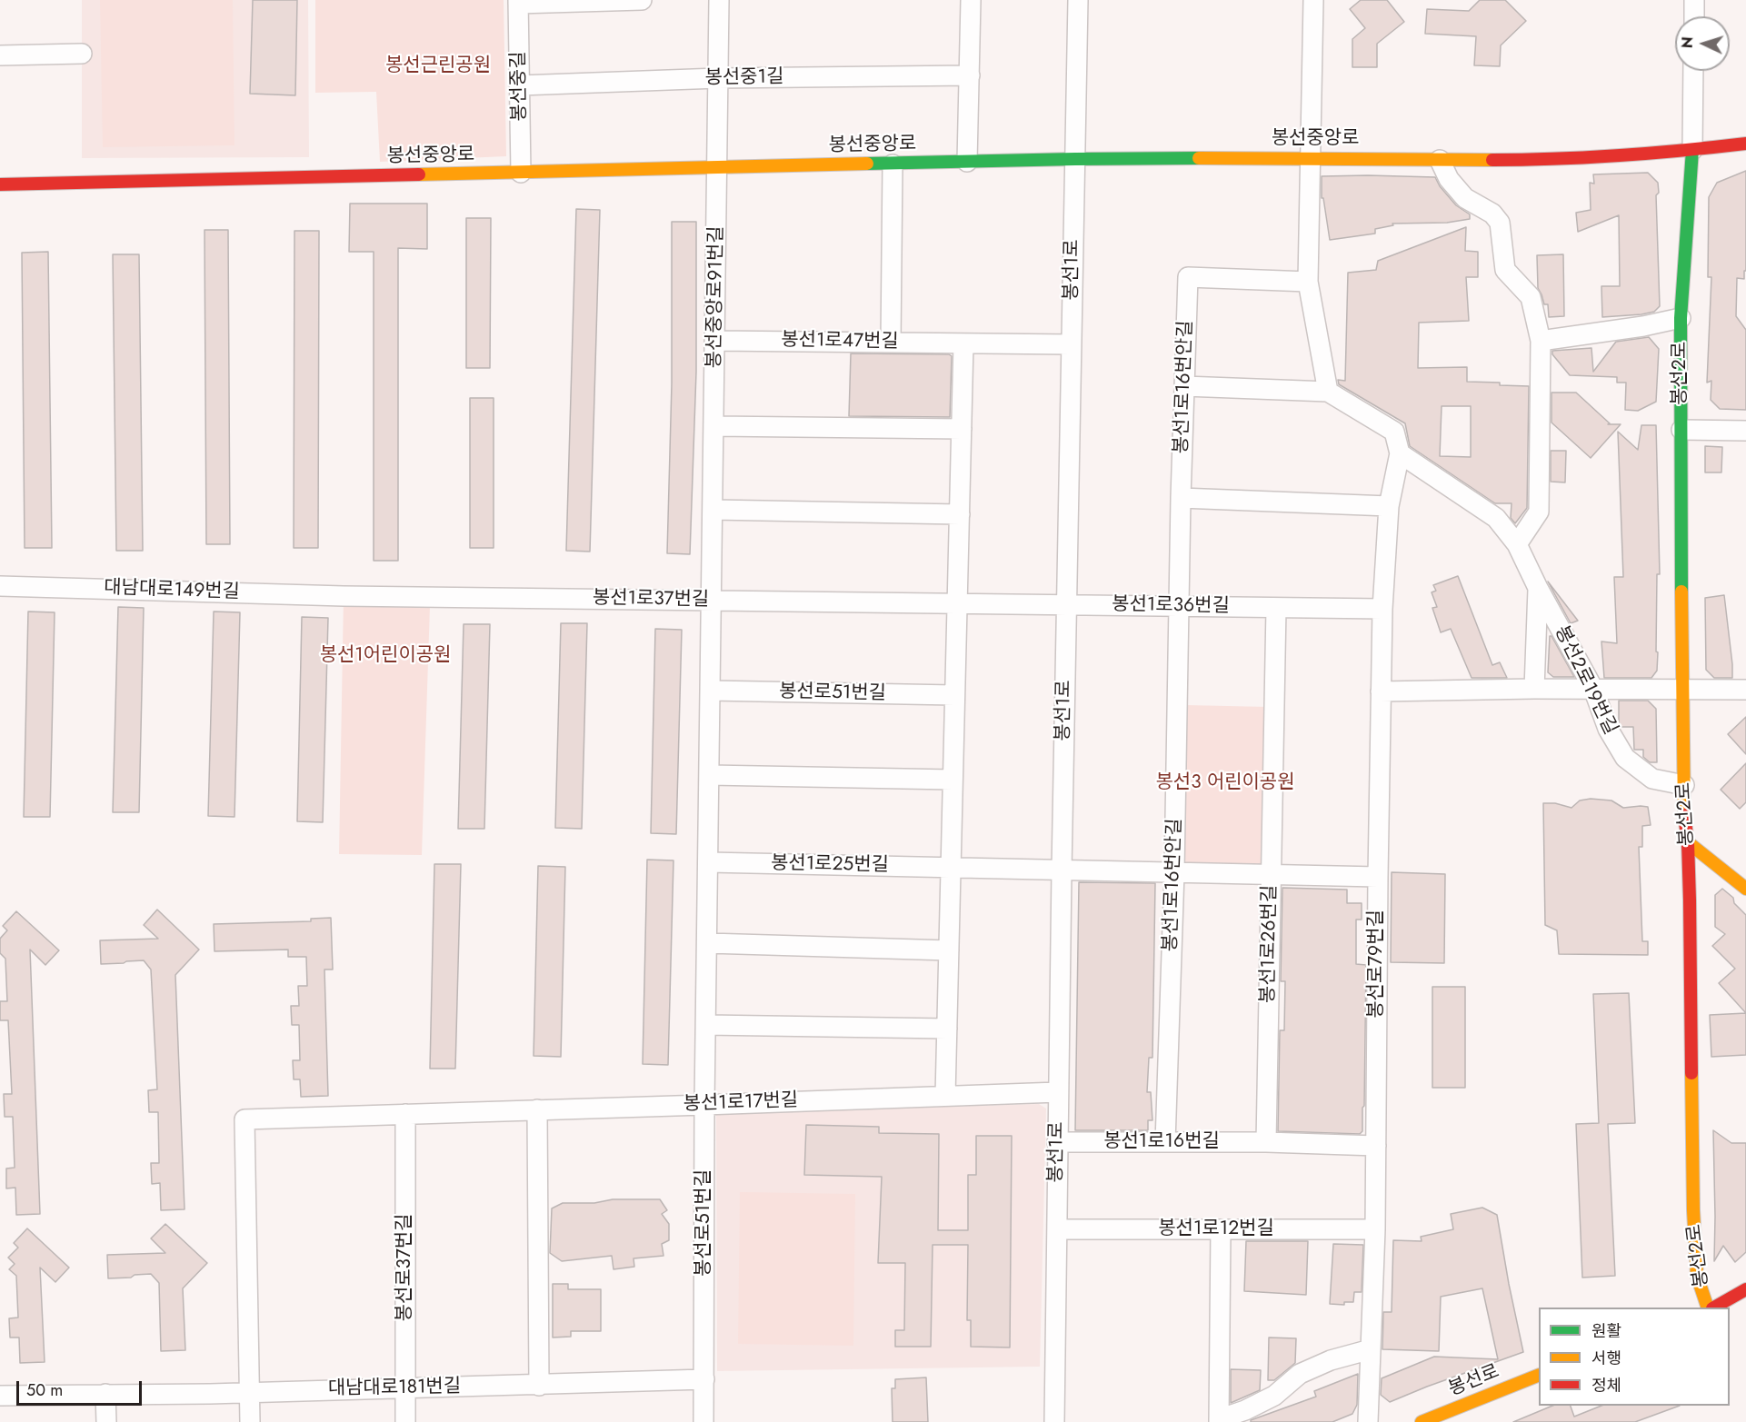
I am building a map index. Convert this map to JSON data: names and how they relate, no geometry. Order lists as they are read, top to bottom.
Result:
{
  "streets": {
    "street": [
      "봉선중1길",
      "봉선중길",
      "봉선중앙로",
      "봉선1로",
      "봉선중앙로91번길",
      "봉선1로47번길",
      "봉선2로",
      "봉선1로16번안길",
      "대남대로149번길",
      "봉선1로37번길",
      "봉선1로36번길",
      "봉선2로19번길",
      "봉선로51번길",
      "봉선1로25번길",
      "봉선1로26번길",
      "봉선로79번길",
      "봉선1로17번길",
      "봉선1로16번길",
      "봉선1로12번길",
      "봉선로37번길",
      "봉선로",
      "대남대로181번길"
    ]
  },
  "crossings": [
    ["봉선중1길", "봉선중길"],
    ["봉선중1길", "봉선중앙로91번길"],
    ["봉선중길", "봉선중앙로"],
    ["봉선중앙로", "봉선1로"],
    ["봉선중앙로", "봉선중앙로91번길"],
    ["봉선중앙로", "봉선2로"],
    ["봉선1로", "봉선1로47번길"],
    ["봉선1로", "봉선1로37번길"],
    ["봉선1로", "봉선1로36번길"],
    ["봉선1로", "봉선1로25번길"],
    ["봉선1로", "봉선1로26번길"],
    ["봉선1로", "봉선1로17번길"],
    ["봉선1로", "봉선1로16번길"],
    ["봉선1로", "봉선1로12번길"],
    ["봉선중앙로91번길", "봉선1로47번길"],
    ["봉선중앙로91번길", "봉선1로37번길"],
    ["봉선중앙로91번길", "봉선로51번길"],
    ["봉선2로", "봉선2로19번길"],
    ["봉선1로16번안길", "봉선1로36번길"],
    ["봉선1로16번안길", "봉선1로26번길"],
    ["봉선1로16번안길", "봉선1로16번길"],
    ["대남대로149번길", "봉선1로37번길"],
    ["봉선1로37번길", "봉선1로36번길"],
    ["봉선1로37번길", "봉선로51번길"],
    ["봉선1로36번길", "봉선1로26번길"],
    ["봉선1로36번길", "봉선로79번길"],
    ["봉선2로19번길", "봉선로79번길"],
    ["봉선로51번길", "봉선1로25번길"],
    ["봉선로51번길", "봉선1로17번길"],
    ["봉선로51번길", "대남대로181번길"],
    ["봉선1로25번길", "봉선1로26번길"],
    ["봉선1로26번길", "봉선로79번길"],
    ["봉선1로26번길", "봉선1로16번길"],
    ["봉선로79번길", "봉선1로16번길"],
    ["봉선로79번길", "봉선1로12번길"],
    ["봉선1로17번길", "봉선로37번길"],
    ["봉선1로17번길", "대남대로181번길"],
    ["봉선로37번길", "대남대로181번길"]
  ],
  "parks": ["봉선근린공원", "봉선1어린이공원", "봉선3 어린이공원"],
  "legend": ["원활", "서행", "정체"],
  "scale_bar": "50 m",
  "north": "left"
}
